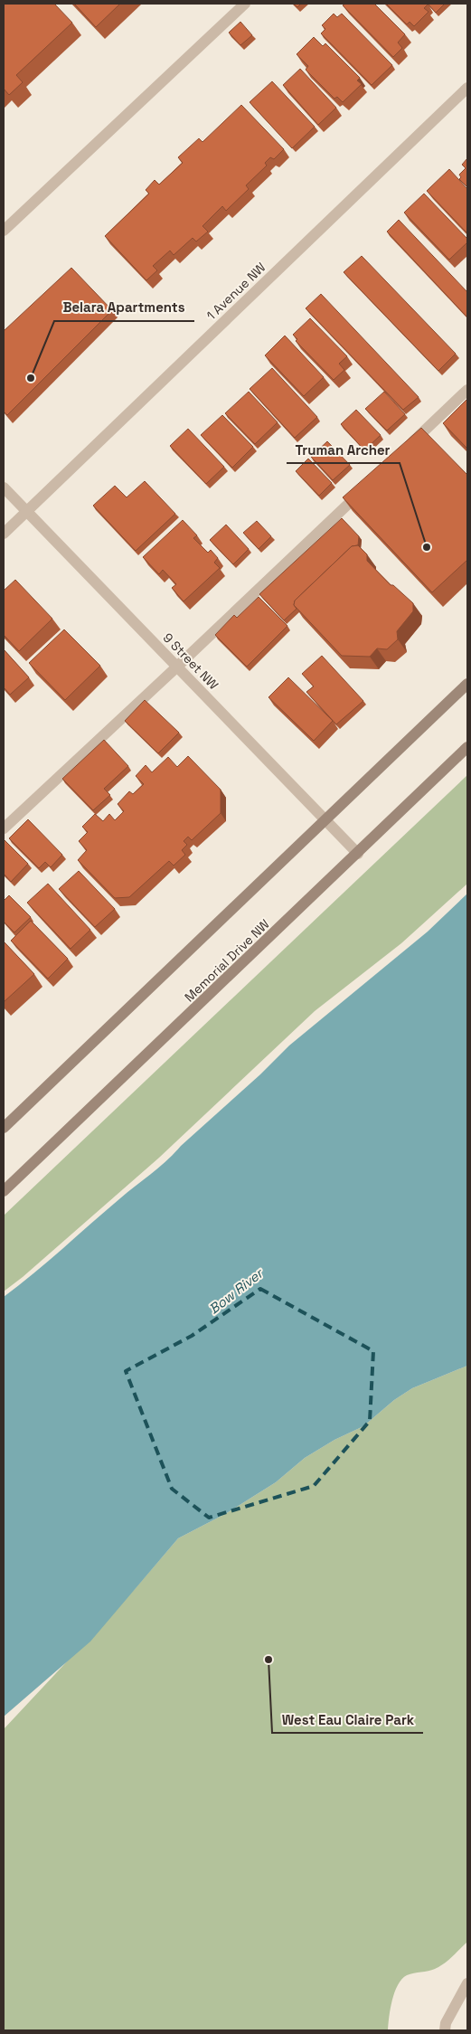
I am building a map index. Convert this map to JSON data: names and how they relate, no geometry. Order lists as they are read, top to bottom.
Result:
{
  "streets": {
    "main road": ["Memorial Drive NW"],
    "street": ["1 Avenue NW", "9 Street NW"]
  },
  "crossings": [
    ["1 Avenue NW", "9 Street NW"],
    ["9 Street NW", "Memorial Drive NW"]
  ],
  "water": ["Bow River"],
  "places": ["Belara Apartments", "Truman Archer", "West Eau Claire Park"]
}
